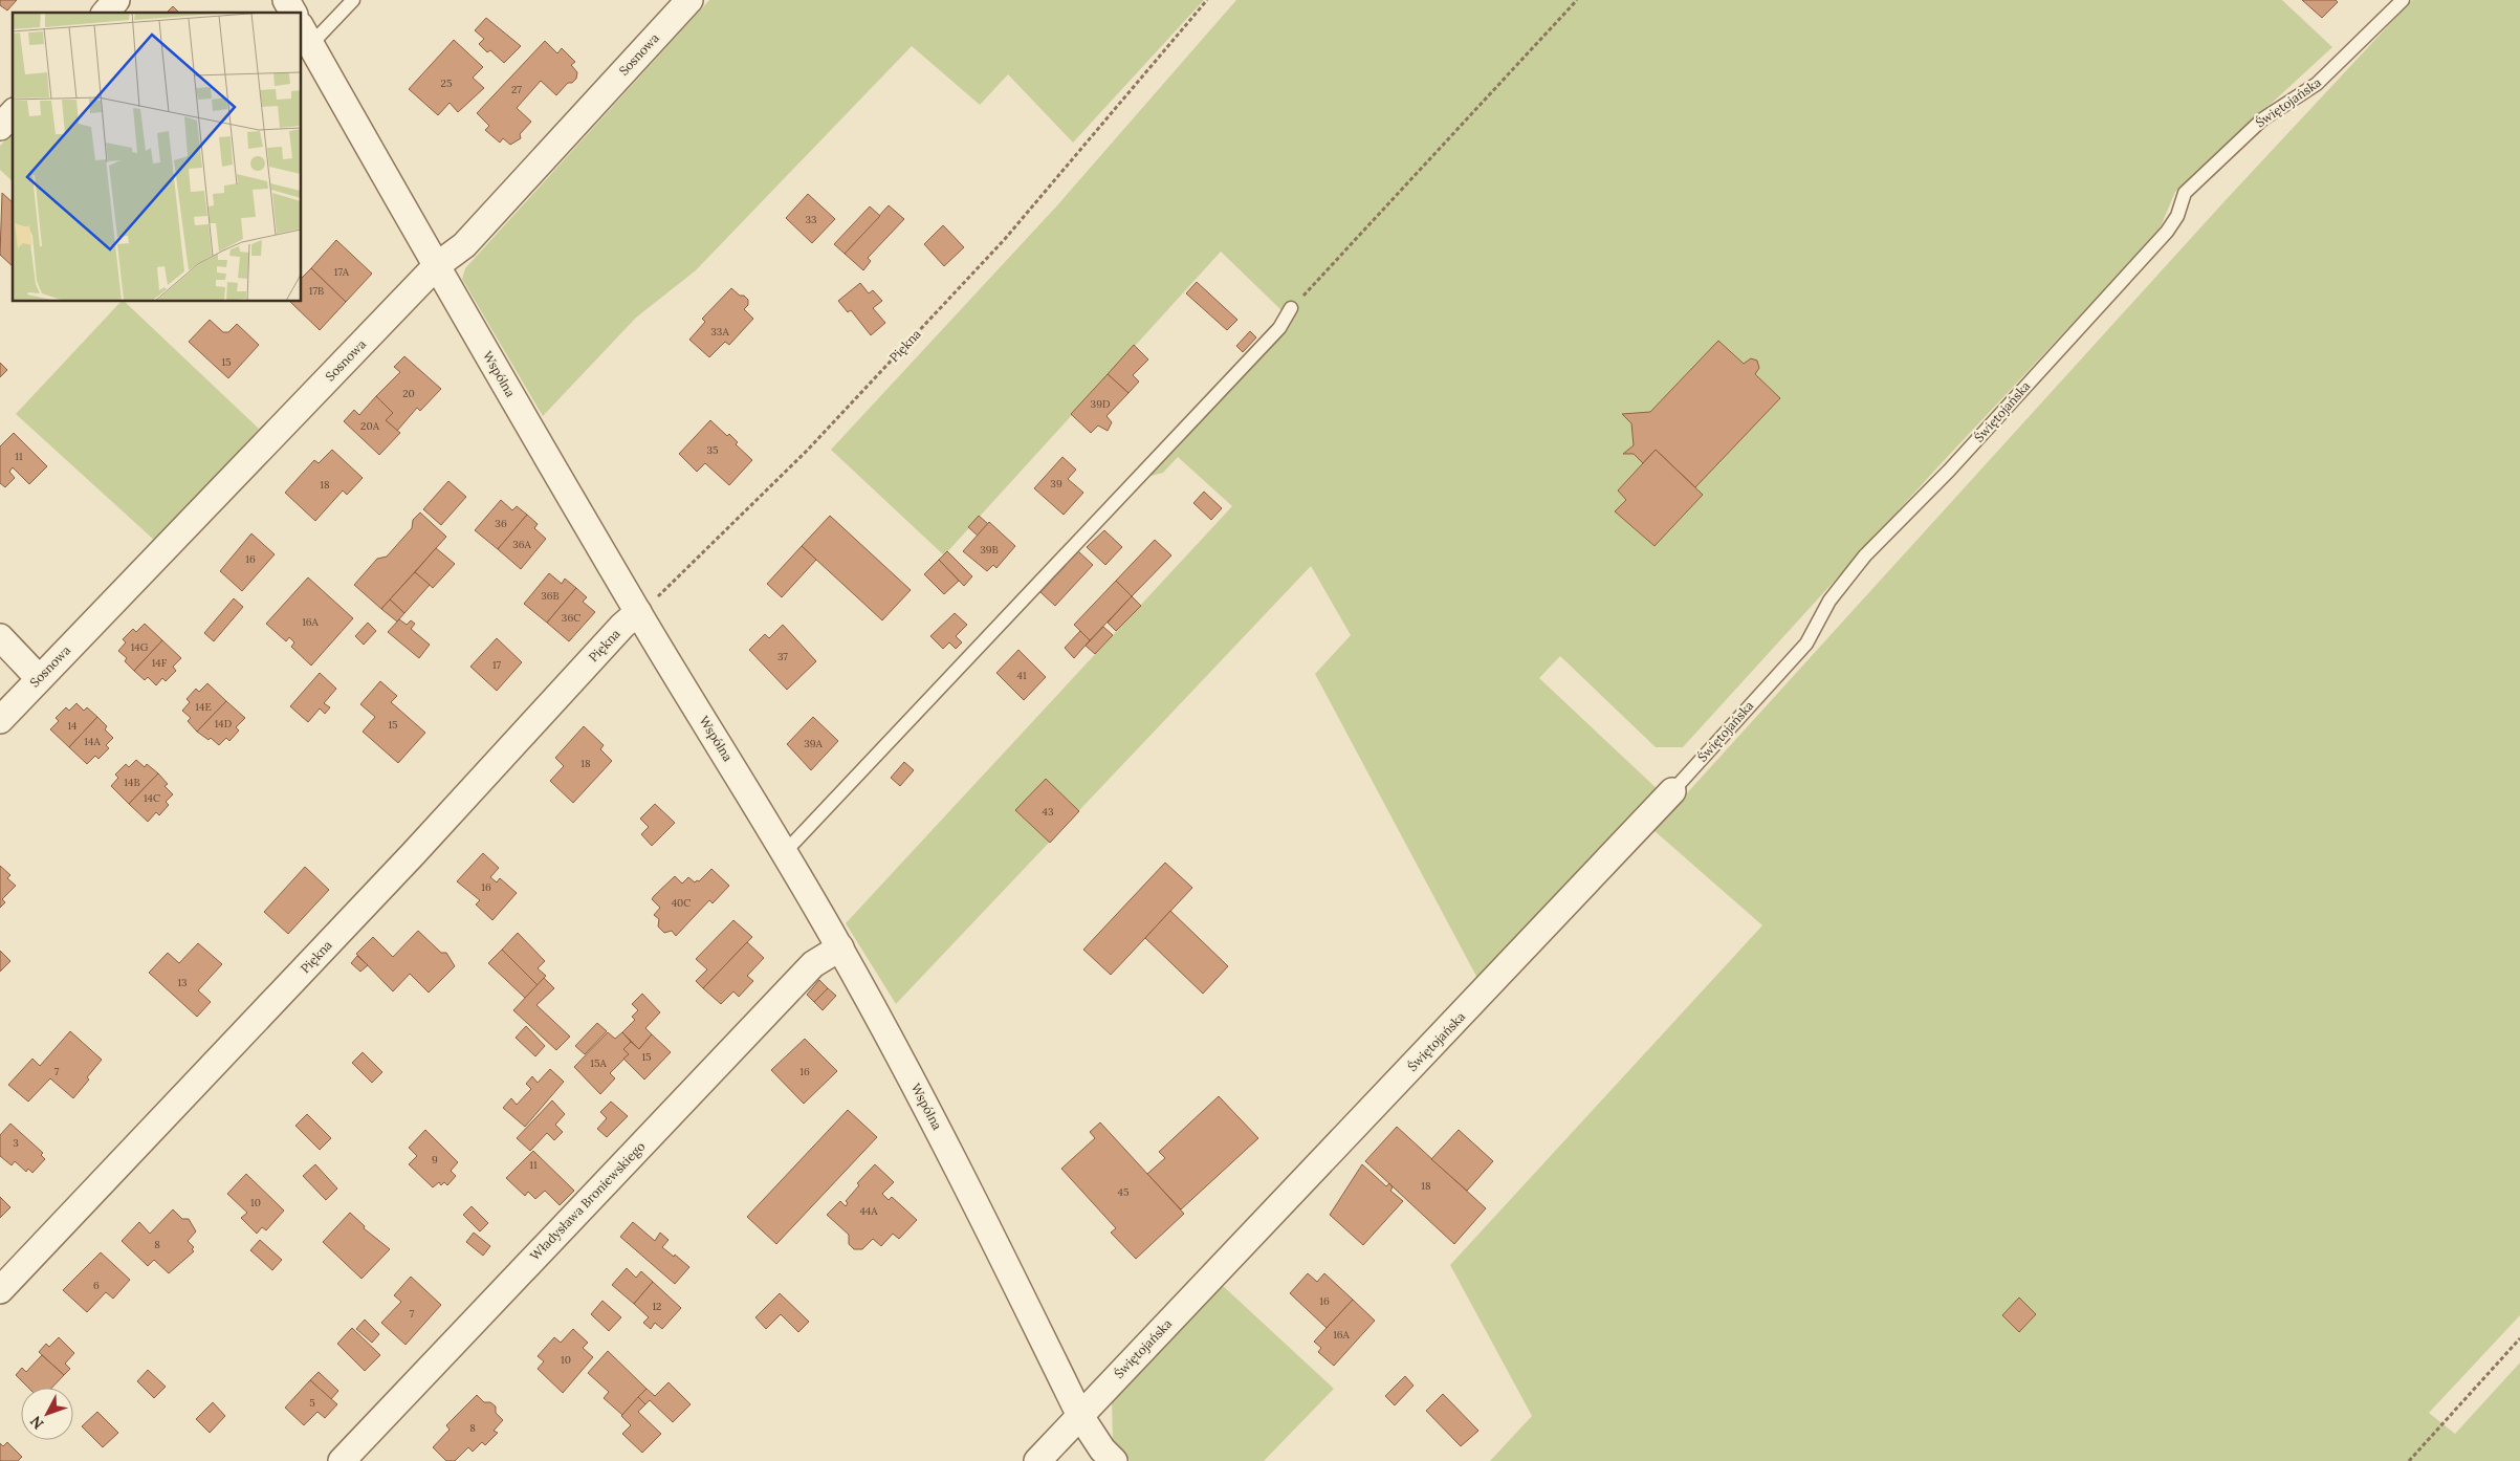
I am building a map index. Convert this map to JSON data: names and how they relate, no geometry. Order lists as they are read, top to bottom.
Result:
{
  "streets": {
    "street": [
      "Sosnowa",
      "Świętojańska",
      "Piękna",
      "Wspólna",
      "Władysława Broniewskiego"
    ]
  },
  "crossings": [
    ["Sosnowa", "Wspólna"],
    ["Świętojańska", "Wspólna"],
    ["Piękna", "Wspólna"],
    ["Wspólna", "Władysława Broniewskiego"]
  ],
  "house_numbers": [
    "25",
    "27",
    "33",
    "17A",
    "17B",
    "33A",
    "15",
    "20",
    "39D",
    "20A",
    "35",
    "11",
    "39",
    "18",
    "36",
    "36A",
    "39B",
    "16",
    "36B",
    "36C",
    "16A",
    "14G",
    "37",
    "14F",
    "17",
    "41",
    "14E",
    "14D",
    "15",
    "14",
    "14A",
    "39A",
    "18",
    "14B",
    "14C",
    "43",
    "16",
    "40C",
    "13",
    "15",
    "15A",
    "7",
    "16",
    "3",
    "9",
    "11",
    "18",
    "45",
    "10",
    "44A",
    "8",
    "6",
    "16",
    "12",
    "7",
    "16A",
    "10",
    "5",
    "8"
  ],
  "north": "bottom left"
}
